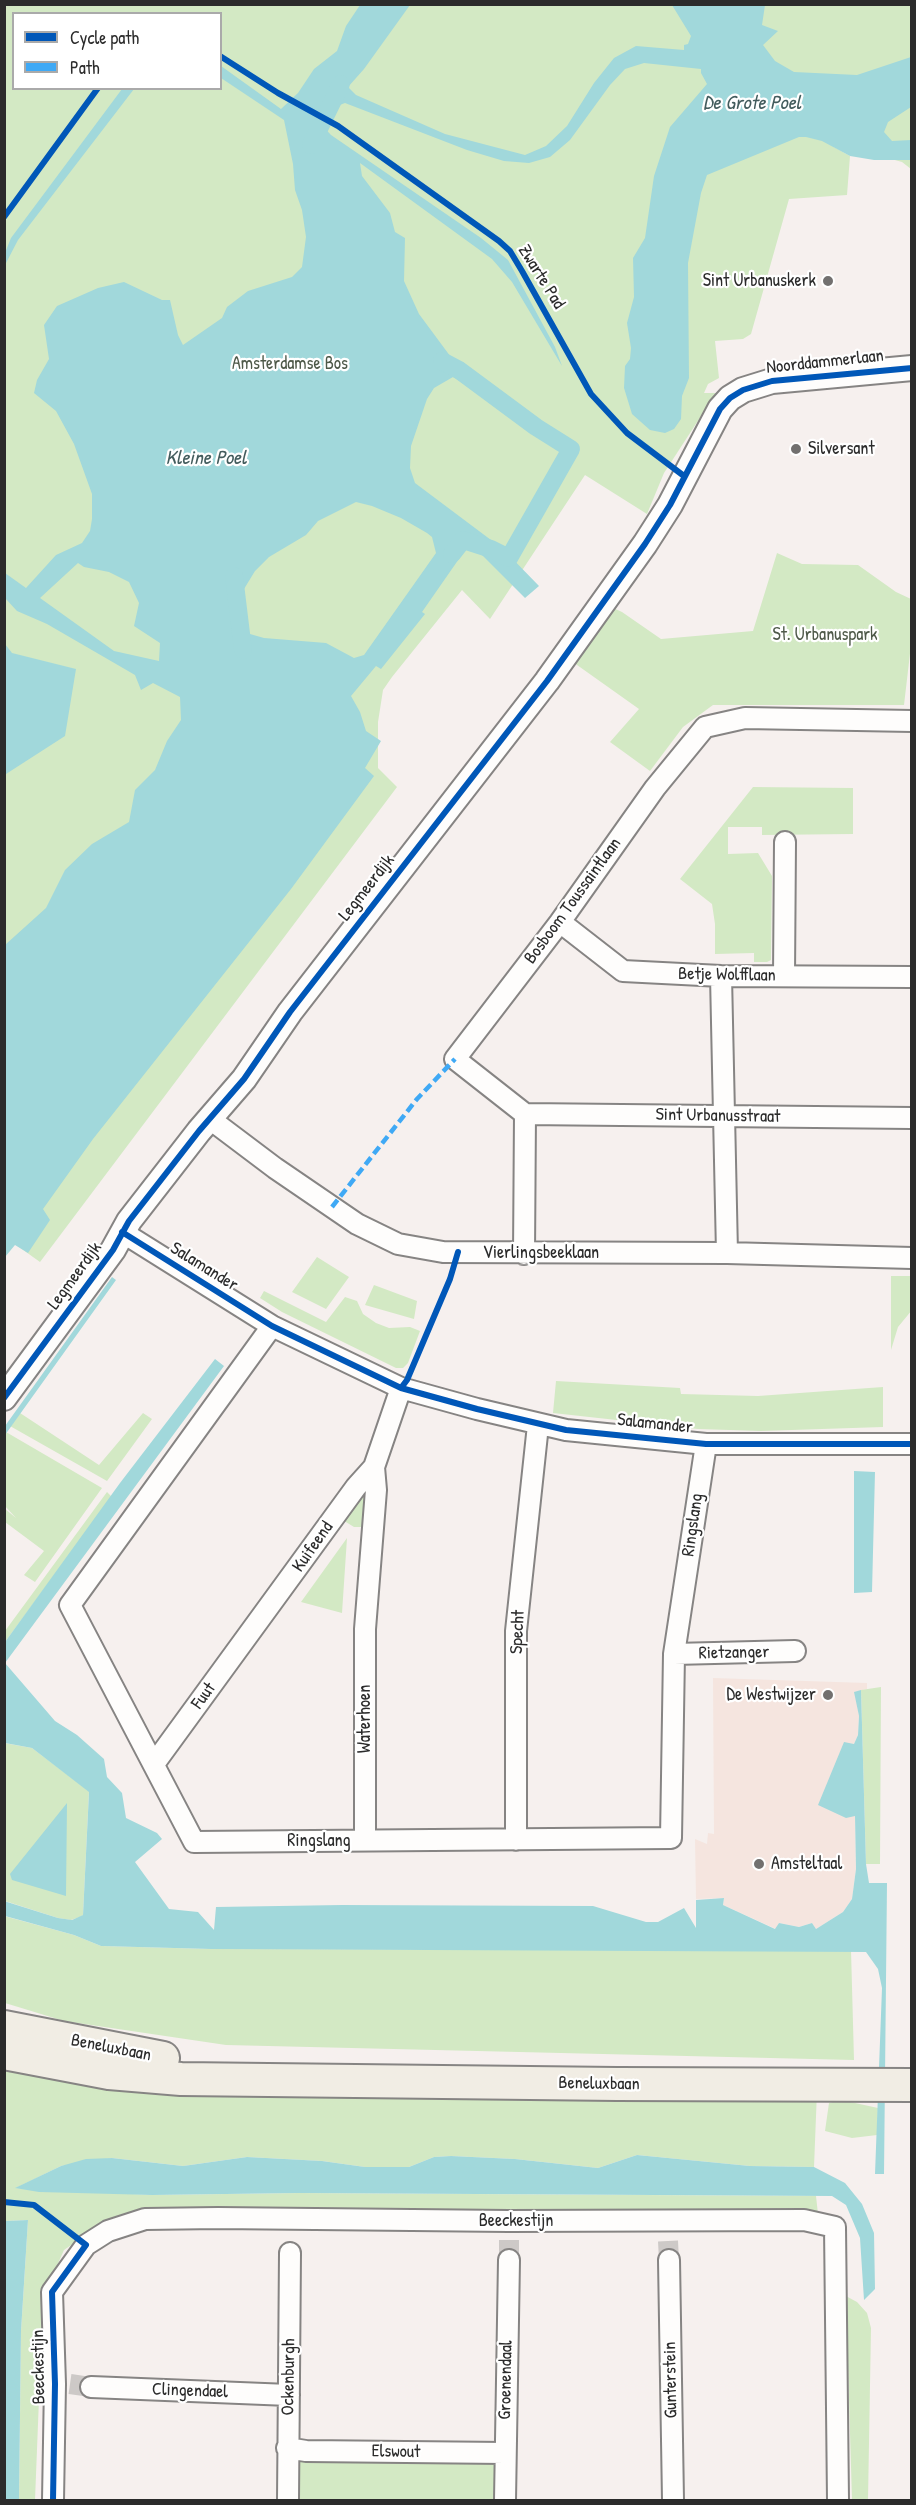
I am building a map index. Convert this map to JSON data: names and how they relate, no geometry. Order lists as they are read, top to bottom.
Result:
{
  "streets": {
    "main road": ["Beneluxbaan"],
    "street": [
      "Noorddammerlaan",
      "Legmeerdijk",
      "Bosboom Toussaintlaan",
      "Betje Wolfflaan",
      "Sint Urbanusstraat",
      "Vierlingsbeeklaan",
      "Salamander",
      "Ringslang",
      "Kuifeend",
      "Specht",
      "Rietzanger",
      "Fuut",
      "Waterhoen",
      "Beeckestijn",
      "Ockenburgh",
      "Groenendaal",
      "Gunterstein",
      "Clingendael",
      "Elswout"
    ],
    "cycle path": ["Zwarte Pad"]
  },
  "crossings": [
    ["Noorddammerlaan", "Legmeerdijk"],
    ["Legmeerdijk", "Vierlingsbeeklaan"],
    ["Legmeerdijk", "Salamander"],
    ["Bosboom Toussaintlaan", "Betje Wolfflaan"],
    ["Bosboom Toussaintlaan", "Sint Urbanusstraat"],
    ["Salamander", "Ringslang"],
    ["Salamander", "Kuifeend"],
    ["Salamander", "Specht"],
    ["Ringslang", "Specht"],
    ["Ringslang", "Rietzanger"],
    ["Ringslang", "Fuut"],
    ["Ringslang", "Waterhoen"],
    ["Kuifeend", "Fuut"],
    ["Kuifeend", "Waterhoen"],
    ["Beeckestijn", "Ockenburgh"],
    ["Beeckestijn", "Gunterstein"],
    ["Ockenburgh", "Clingendael"],
    ["Ockenburgh", "Elswout"],
    ["Groenendaal", "Elswout"]
  ],
  "water": ["De Grote Poel", "Kleine Poel"],
  "parks": ["Amsterdamse Bos", "St. Urbanuspark"],
  "places": [
    "Sint Urbanuskerk",
    "Silversant",
    "De Westwijzer",
    "Amsteltaal"
  ],
  "legend": ["Cycle path", "Path"]
}
